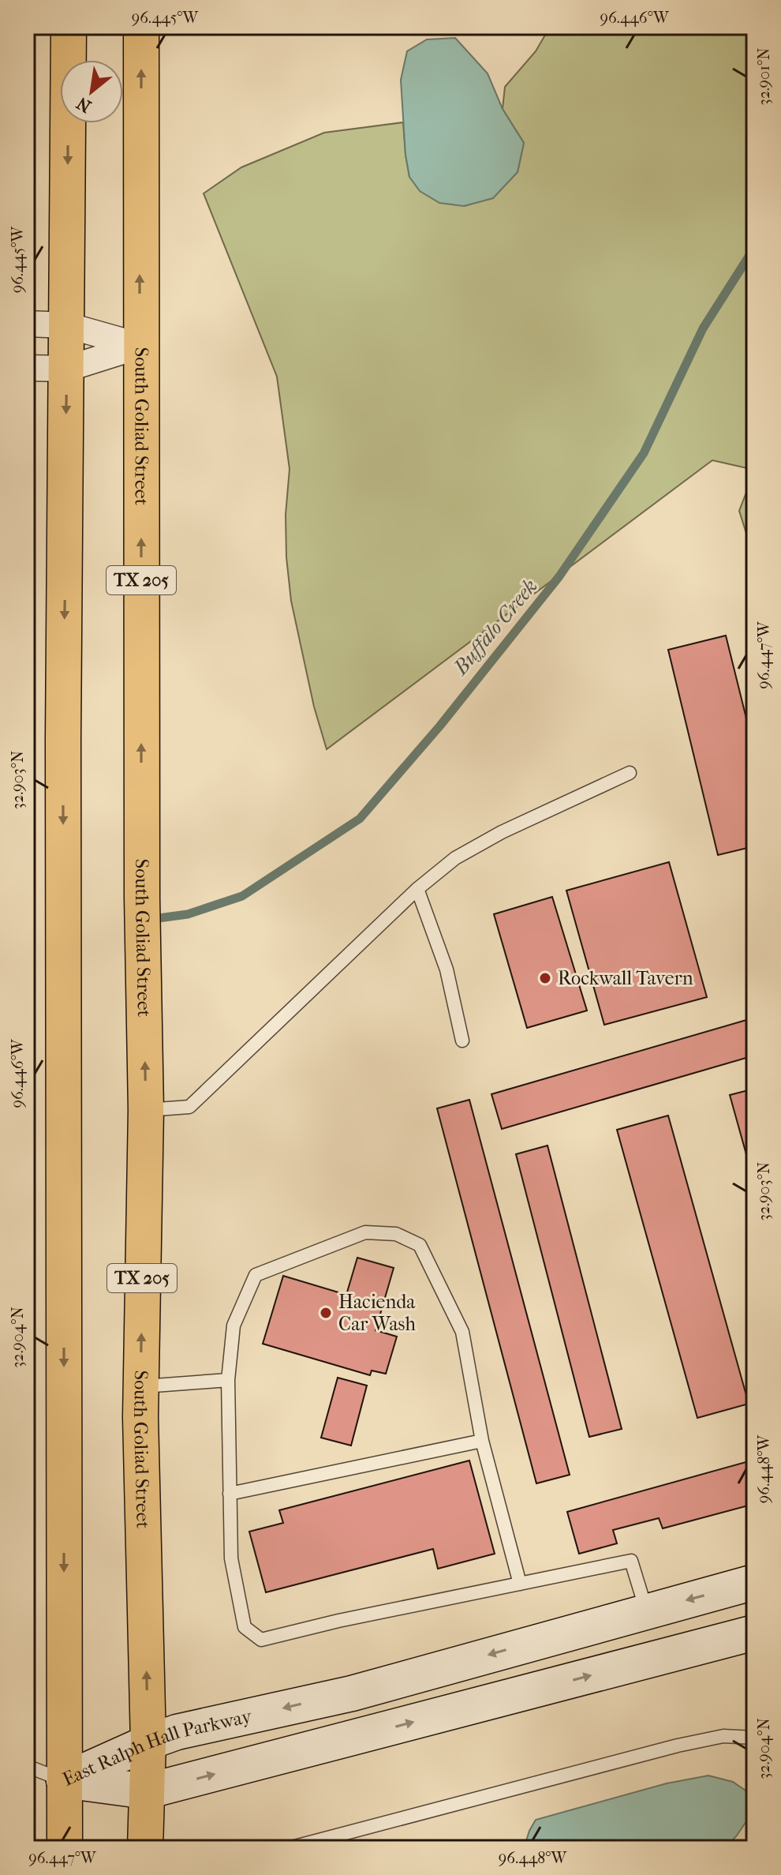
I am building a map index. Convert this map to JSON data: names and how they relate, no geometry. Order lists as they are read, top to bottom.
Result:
{
  "streets": {
    "main road": ["South Goliad Street", "TX 205", "East Ralph Hall Parkway"]
  },
  "crossings": [
    ["South Goliad Street", "East Ralph Hall Parkway"]
  ],
  "water": ["Buffalo Creek"],
  "places": ["Rockwall Tavern", "Hacienda Car Wash"],
  "north": "bottom left",
  "coordinates": [
    "96.445°W",
    "96.446°W",
    "32.901°N",
    "96.447°W",
    "32.903°N",
    "32.904°N",
    "96.448°W"
  ]
}
